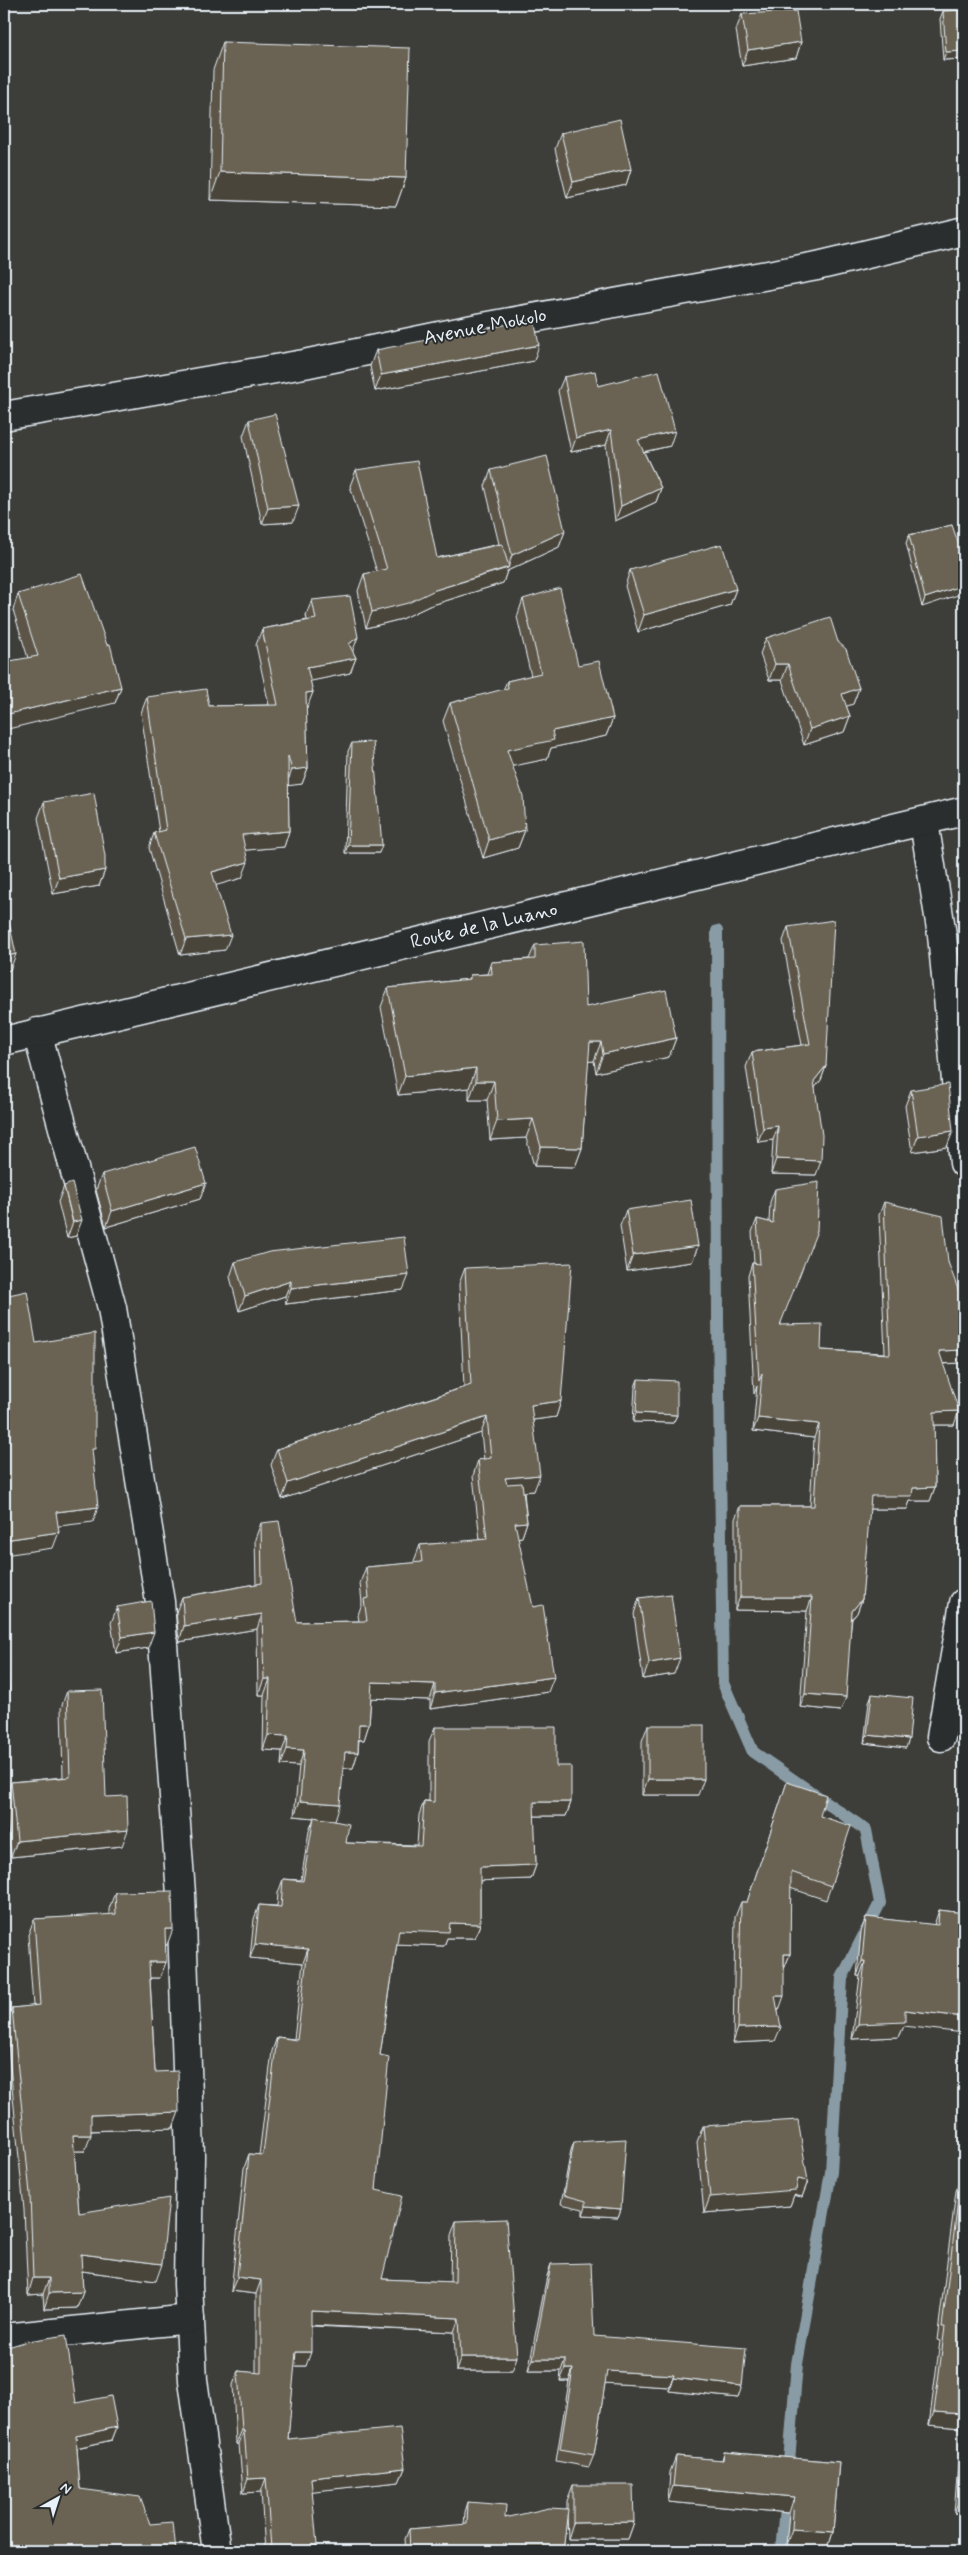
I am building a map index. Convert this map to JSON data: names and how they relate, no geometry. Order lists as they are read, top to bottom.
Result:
{
  "streets": {
    "street": ["Avenue Mokolo", "Route de la Luano"]
  },
  "north": "top right"
}
